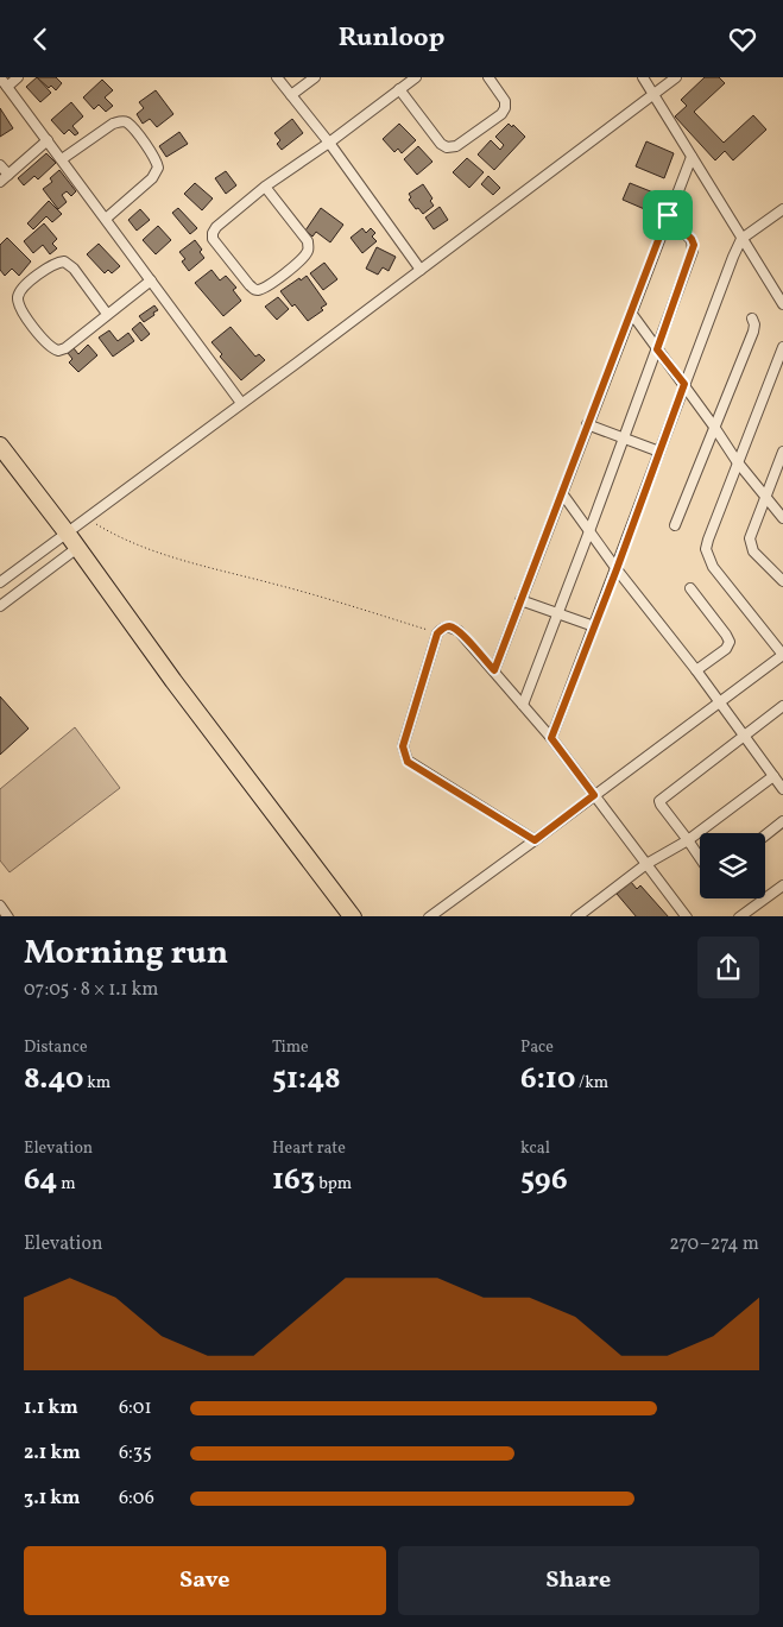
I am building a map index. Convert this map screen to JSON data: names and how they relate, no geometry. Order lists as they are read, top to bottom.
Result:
{
  "page": {
    "header": "Runloop",
    "heading": ["Morning run", "07:05 · 8 × 1.1 km"],
    "stats": [
      ["Distance", "8.40 km"],
      ["Time", "51:48"],
      ["Pace", "6:10 /km"],
      ["Elevation", "64 m"],
      ["Heart rate", "163 bpm"],
      ["kcal", "596"]
    ],
    "chart": ["Elevation", "270–274 m"],
    "list": [
      {
        "name": "1.1 km",
        "note": "6:01"
      },
      {
        "name": "2.1 km",
        "note": "6:35"
      },
      {
        "name": "3.1 km",
        "note": "6:06"
      }
    ],
    "buttons": ["Save", "Share"]
  }
}
